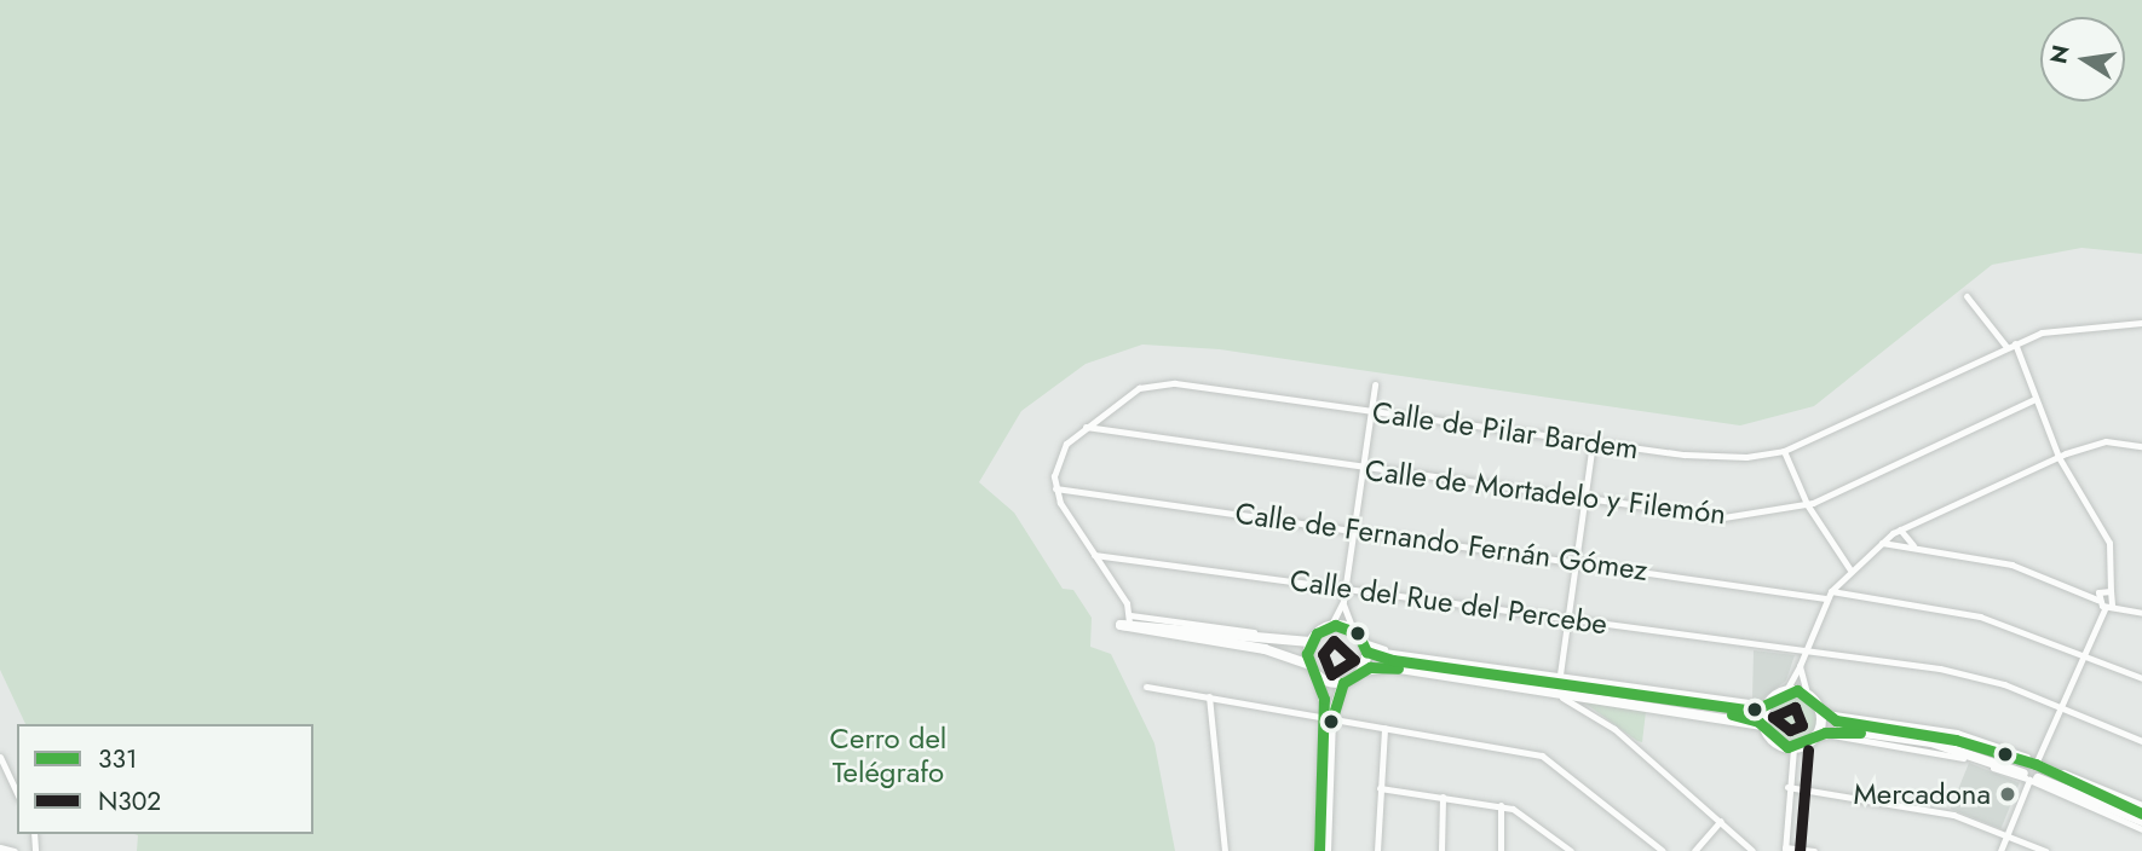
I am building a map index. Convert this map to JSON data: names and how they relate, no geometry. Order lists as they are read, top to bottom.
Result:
{
  "streets": {
    "street": [
      "Calle de Pilar Bardem",
      "Calle de Mortadelo y Filemón",
      "Calle de Fernando Fernán Gómez",
      "Calle del Rue del Percebe"
    ]
  },
  "crossings": [
    ["Calle de Pilar Bardem", "Calle de Mortadelo y Filemón"],
    ["Calle de Pilar Bardem", "Calle de Fernando Fernán Gómez"]
  ],
  "parks": ["Cerro del Telégrafo"],
  "places": ["Mercadona"],
  "lines": ["transit line 331", "transit line N302"],
  "legend": ["331", "N302"],
  "north": "left"
}
